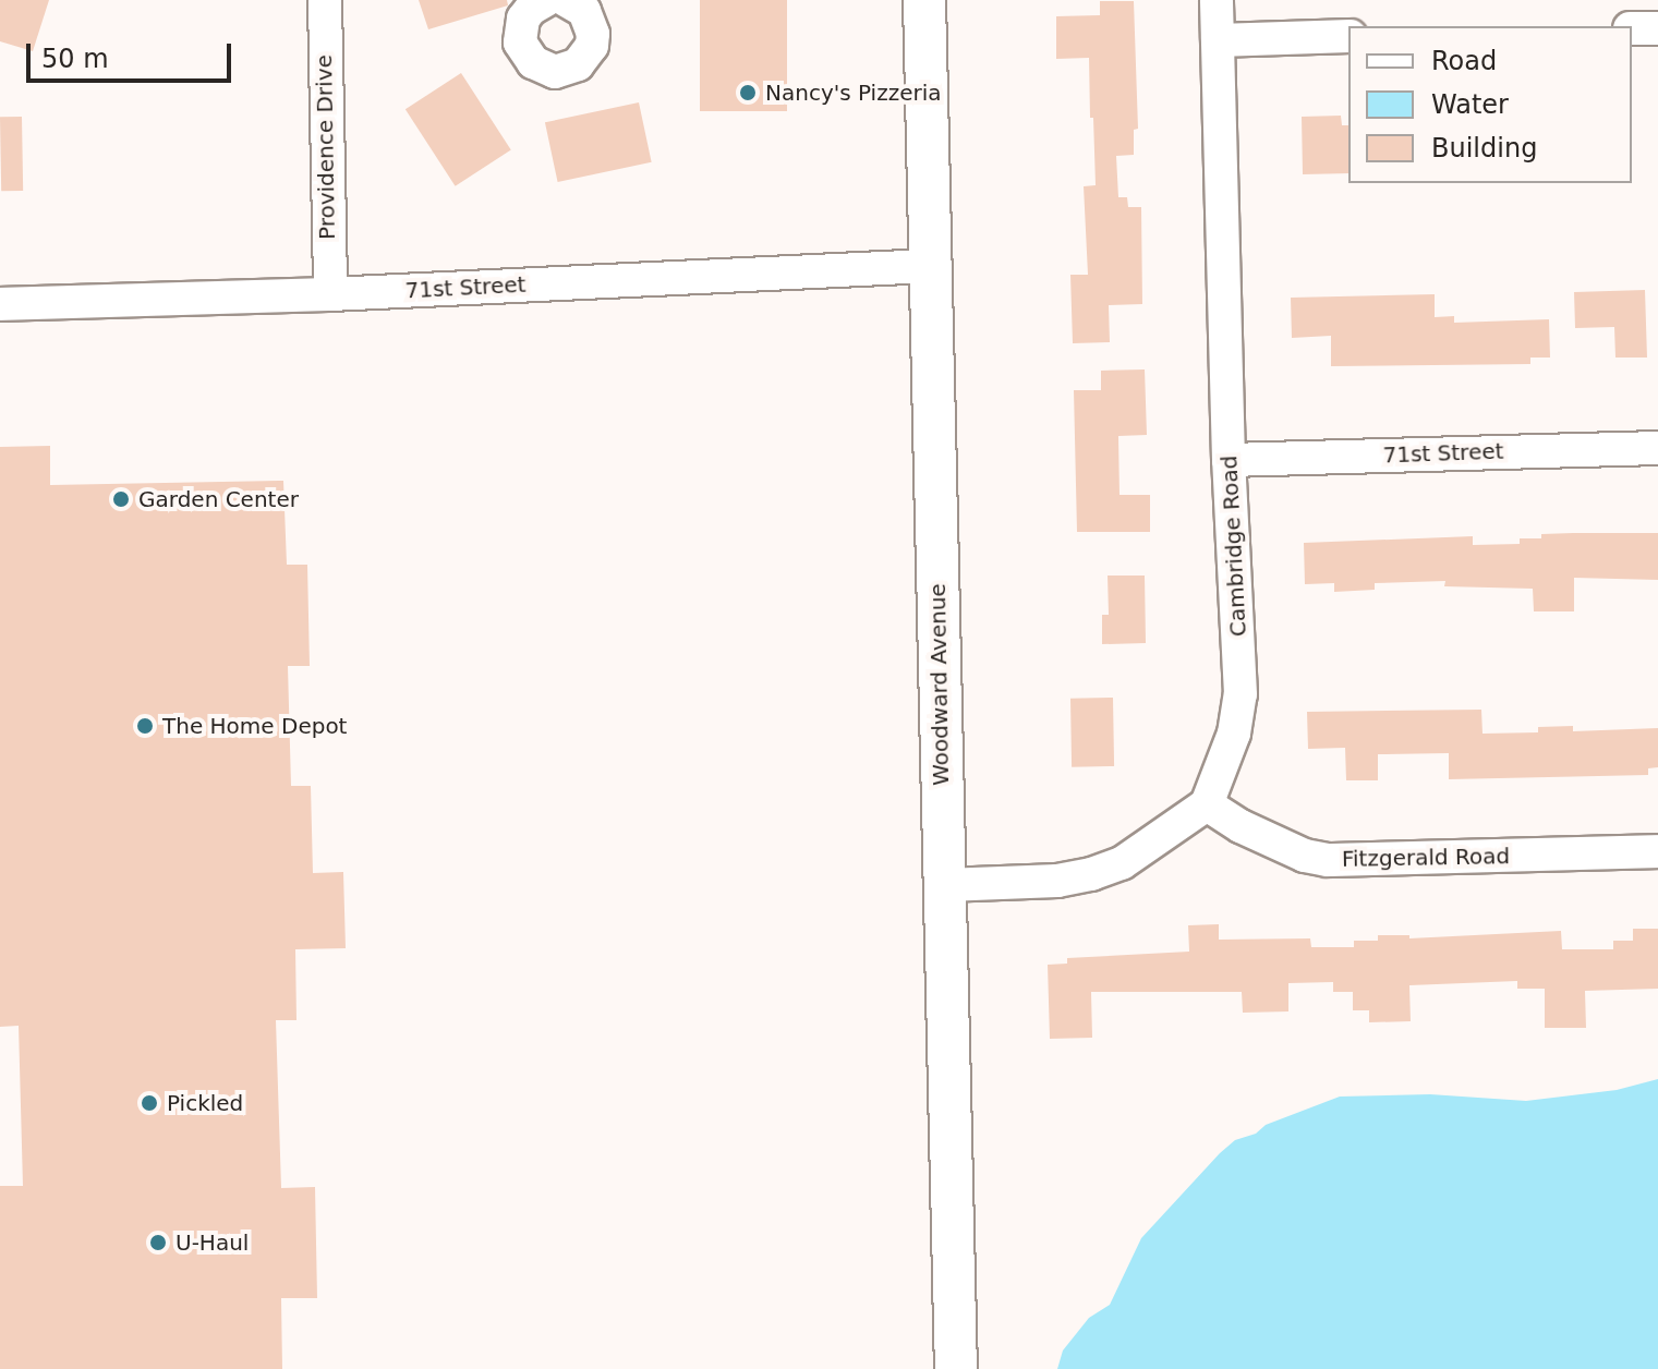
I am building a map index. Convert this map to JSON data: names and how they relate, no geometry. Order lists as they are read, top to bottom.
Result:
{
  "streets": {
    "main road": ["Woodward Avenue"],
    "street": [
      "Providence Drive",
      "71st Street",
      "Cambridge Road",
      "Fitzgerald Road"
    ]
  },
  "crossings": [
    ["Providence Drive", "71st Street"],
    ["71st Street", "Cambridge Road"],
    ["71st Street", "Woodward Avenue"],
    ["Cambridge Road", "Fitzgerald Road"]
  ],
  "places": [
    "Nancy's Pizzeria",
    "Garden Center",
    "The Home Depot",
    "Pickled",
    "U-Haul"
  ],
  "legend": ["Road", "Water", "Building"],
  "scale_bar": "50 m"
}
